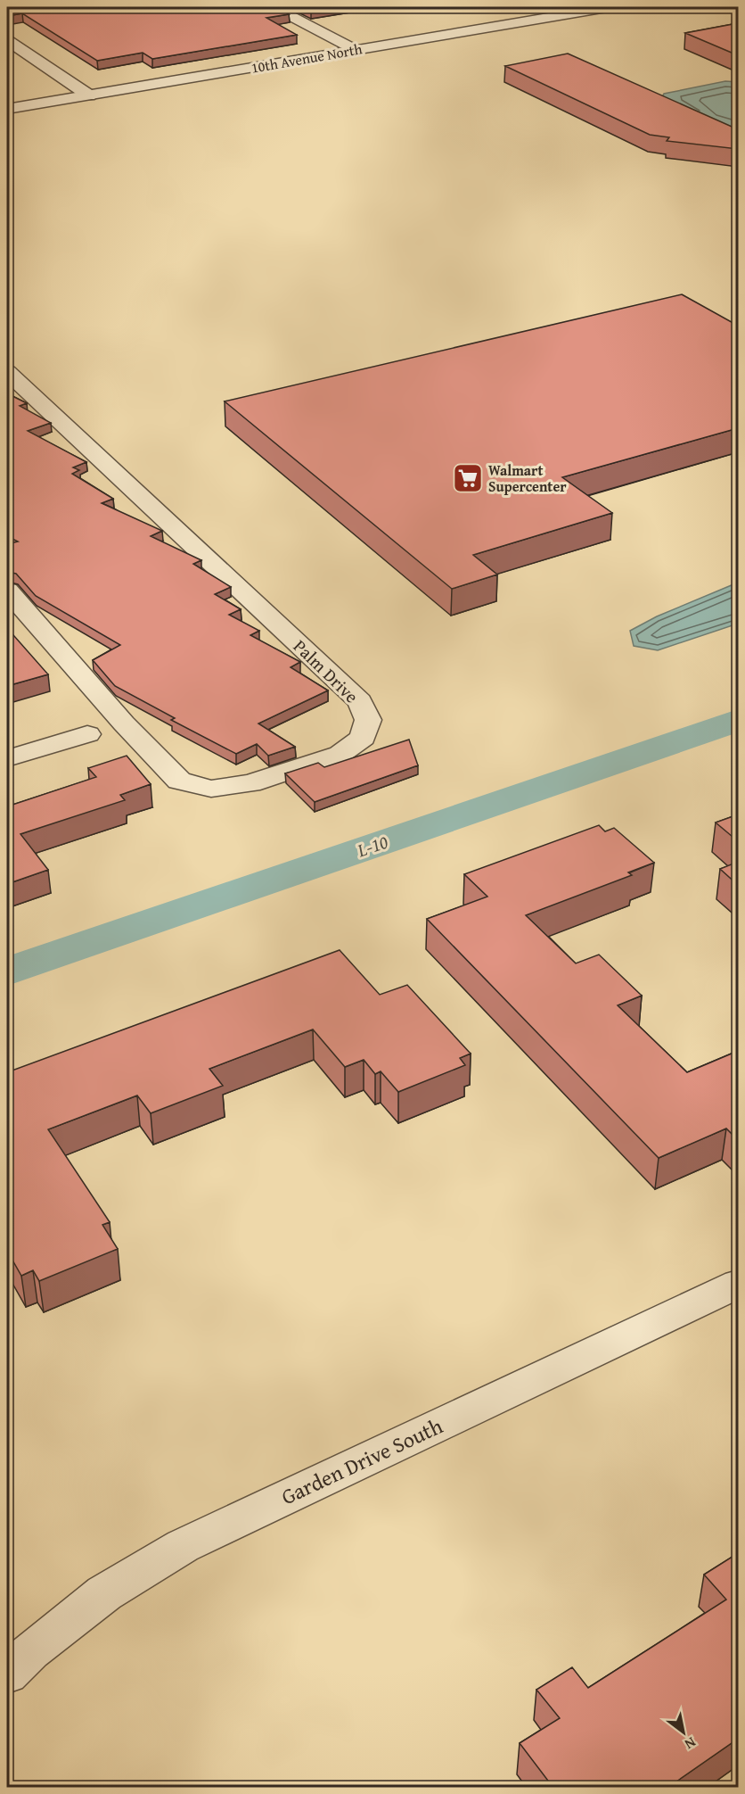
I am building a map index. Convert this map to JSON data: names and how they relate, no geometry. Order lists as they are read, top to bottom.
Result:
{
  "streets": {
    "street": ["10th Avenue North", "Palm Drive", "Garden Drive South"]
  },
  "water": ["L-10"],
  "places": {
    "supermarket": ["Walmart Supercenter"]
  },
  "north": "bottom right"
}
